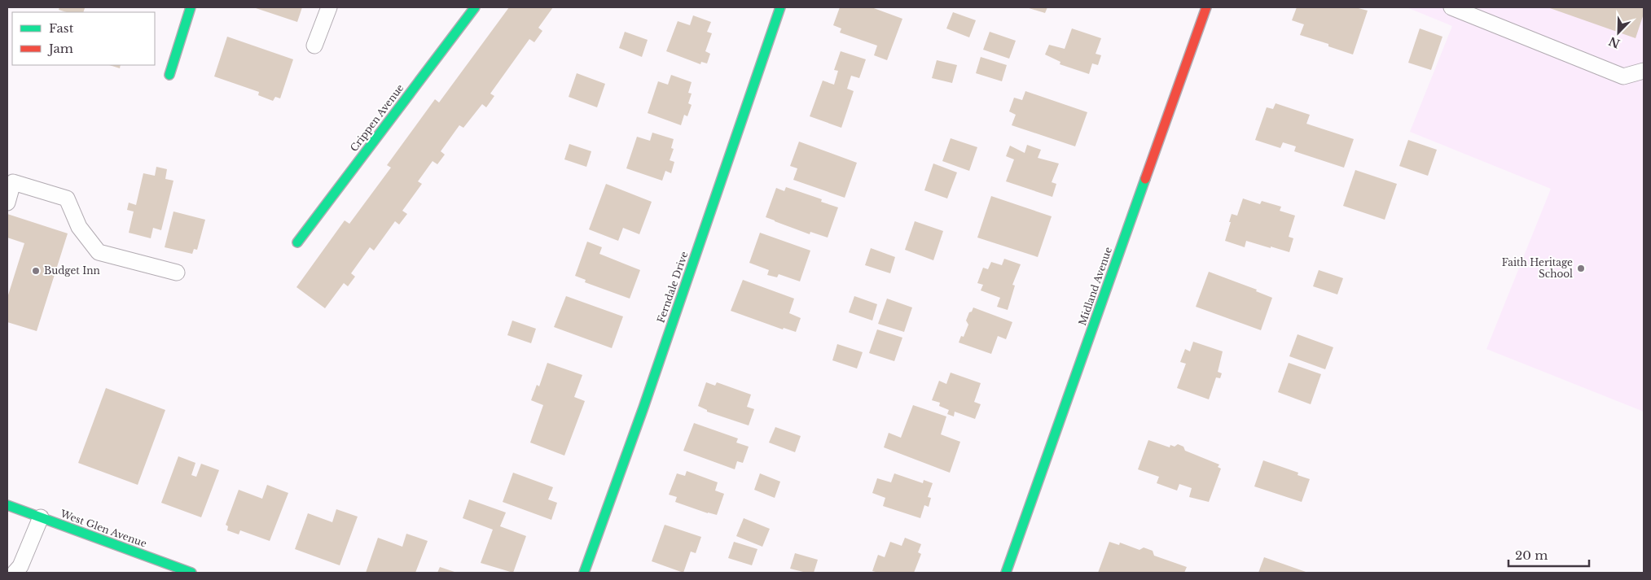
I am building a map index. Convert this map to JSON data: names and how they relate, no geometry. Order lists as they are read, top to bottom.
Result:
{
  "streets": {
    "street": [
      "Crippen Avenue",
      "Midland Avenue",
      "Ferndale Drive",
      "West Glen Avenue"
    ]
  },
  "places": ["Faith Heritage School", "Budget Inn"],
  "legend": ["Fast", "Jam"],
  "scale_bar": "20 m",
  "north": "bottom left"
}
